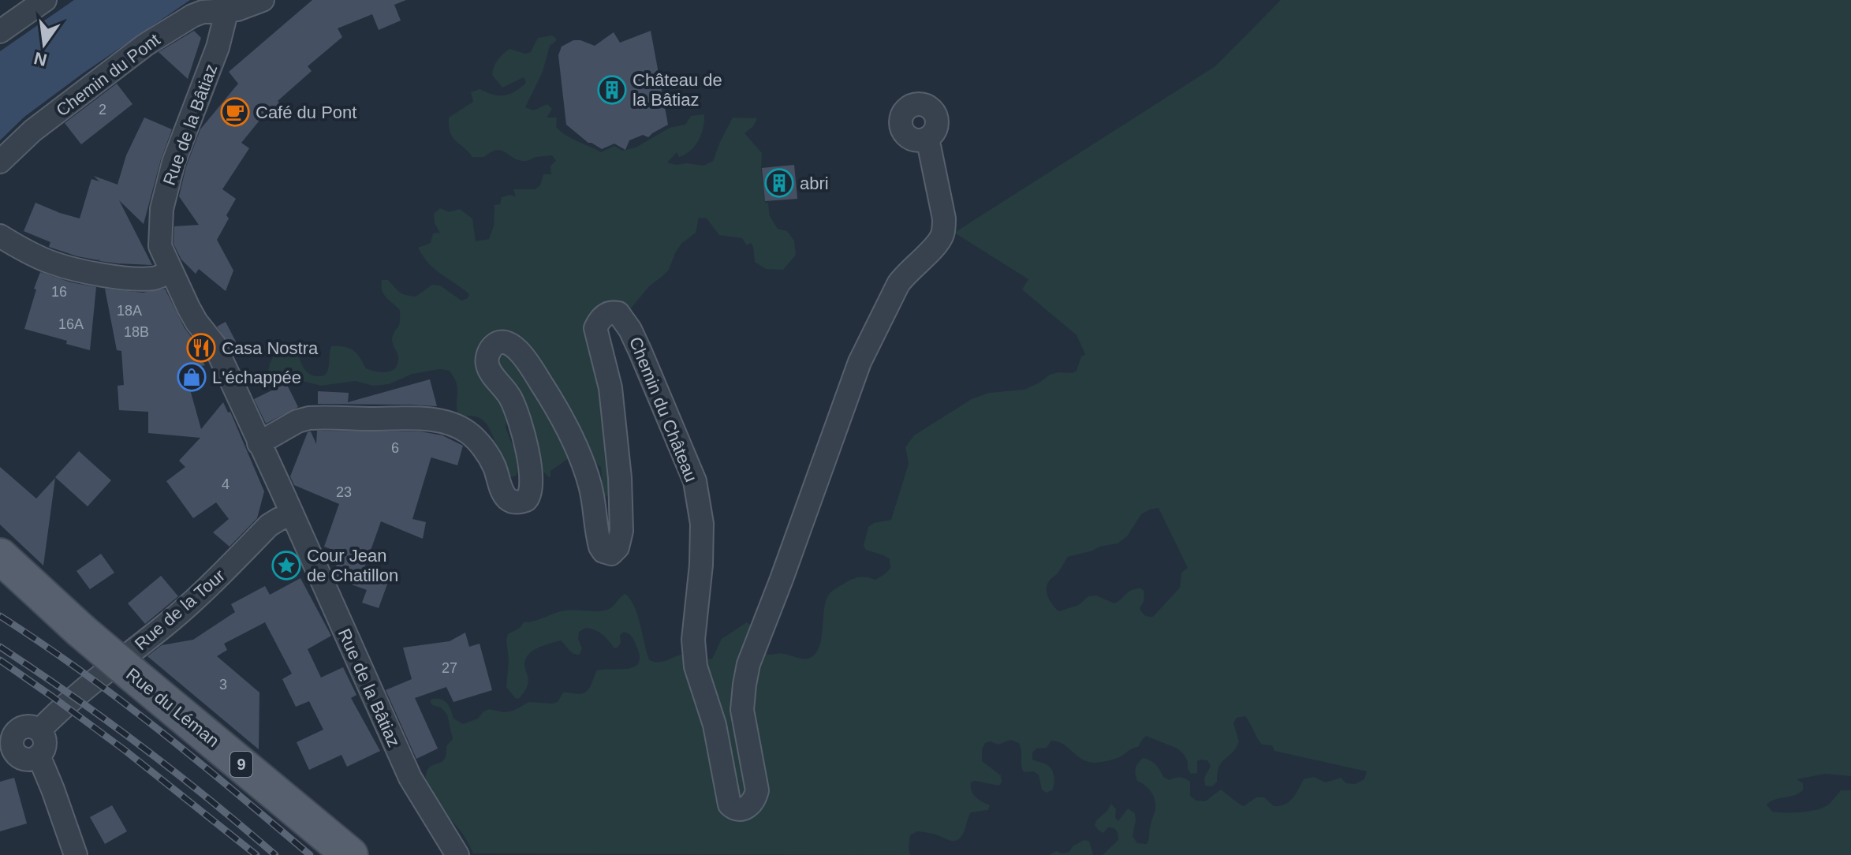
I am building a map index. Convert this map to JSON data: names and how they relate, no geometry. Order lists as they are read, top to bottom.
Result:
{
  "streets": {
    "main road": ["Rue du Léman", "9"],
    "street": [
      "Chemin du Pont",
      "Rue de la Bâtiaz",
      "Chemin du Château",
      "Rue de la Tour"
    ]
  },
  "crossings": [
    ["Chemin du Pont", "Rue de la Bâtiaz"],
    ["Rue de la Bâtiaz", "Chemin du Château"],
    ["Rue de la Bâtiaz", "Rue de la Tour"]
  ],
  "places": {
    "building": ["Château de la Bâtiaz", "abri"],
    "cafe": ["Café du Pont"],
    "restaurant": ["Casa Nostra"],
    "shop": ["L'échappée"],
    "place": ["Cour Jean de Chatillon"]
  },
  "house_numbers": [
    "2",
    "16",
    "18A",
    "16A",
    "18B",
    "6",
    "4",
    "23",
    "27",
    "3"
  ],
  "north": "bottom"
}
